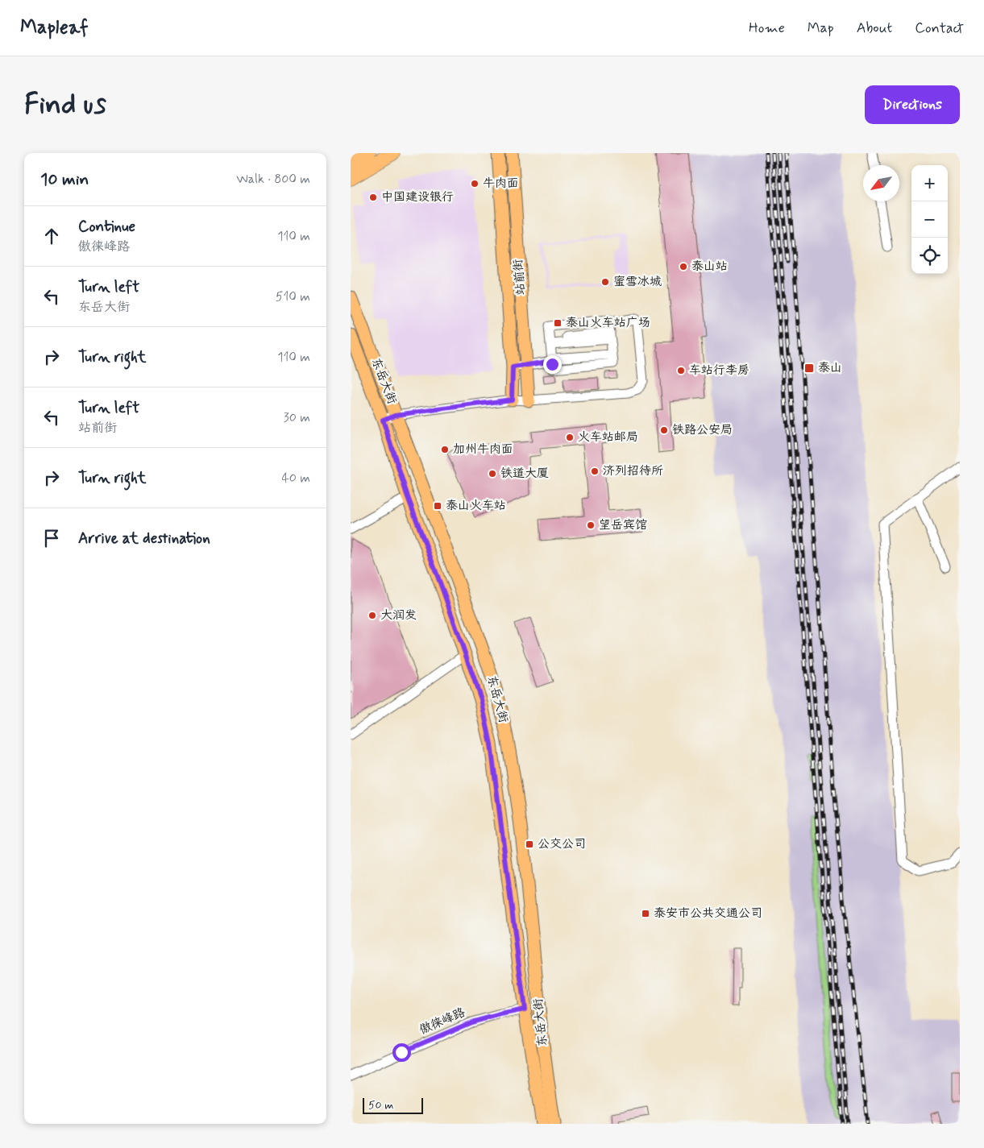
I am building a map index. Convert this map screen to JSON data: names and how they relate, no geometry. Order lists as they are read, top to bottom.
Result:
{
  "streets": {
    "main road": ["站前街", "东岳大街"],
    "street": ["傲徕峰路"]
  },
  "crossings": [
    ["东岳大街", "傲徕峰路"]
  ],
  "places": {
    "other": [
      "牛肉面",
      "中国建设银行",
      "泰山站",
      "蜜雪冰城",
      "车站行李房",
      "铁路公安局",
      "火车站邮局",
      "加州牛肉面",
      "济列招待所",
      "铁道大厦",
      "望岳宾馆",
      "大润发"
    ],
    "transit": [
      "泰山火车站广场",
      "泰山",
      "泰山火车站",
      "公交公司",
      "泰安市公共交通公司"
    ]
  },
  "scale_bar": "50 m",
  "north": "bottom left",
  "page": {
    "header": "Mapleaf",
    "nav": [
      "Home",
      "Map",
      "About",
      "Contact"
    ],
    "buttons": "Directions",
    "title": "Find us",
    "heading": ["10 min", "Walk · 800 m"],
    "map_buttons": ["+", "−"],
    "list": [
      ["Continue", "傲徕峰路", "110 m"],
      ["Turn left", "东岳大街", "510 m"],
      ["Turn right", "110 m"],
      ["Turn left", "站前街", "30 m"],
      ["Turn right", "40 m"],
      "Arrive at destination"
    ],
    "scale": "50 m"
  }
}
